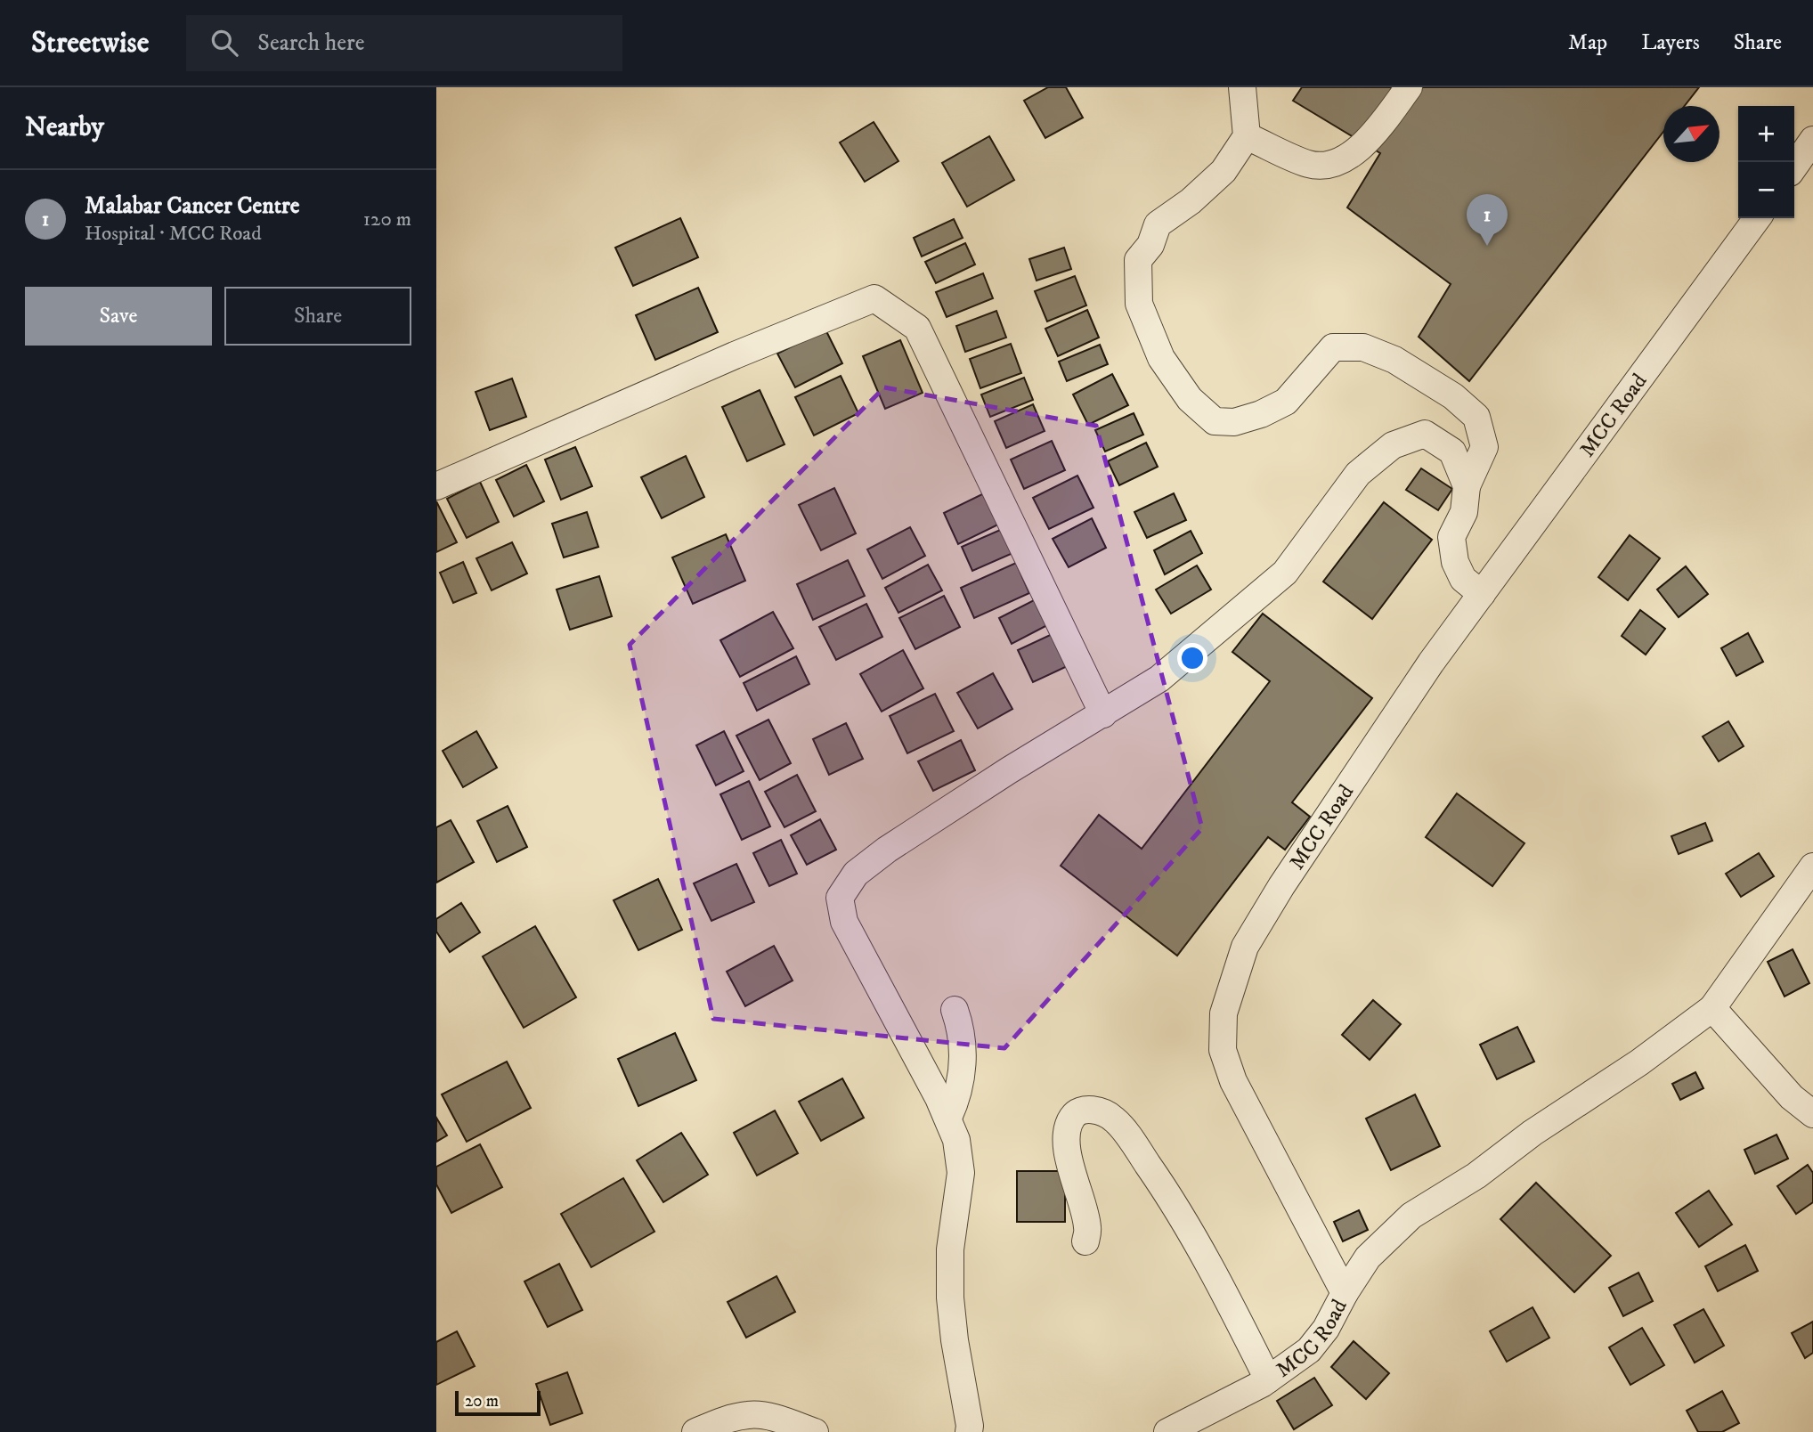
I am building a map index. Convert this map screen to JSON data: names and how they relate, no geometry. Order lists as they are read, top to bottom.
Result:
{
  "streets": {
    "street": ["MCC Road"]
  },
  "scale_bar": "20 m",
  "north": "top right",
  "page": {
    "header": "Streetwise",
    "search": "Search here",
    "nav": ["Map", "Layers", "Share"],
    "heading": "Nearby",
    "map_buttons": ["+", "−"],
    "list": [
      {
        "mark": "1",
        "name": "Malabar Cancer Centre",
        "note": "Hospital · MCC Road",
        "value": "120 m"
      }
    ],
    "pins": "1",
    "buttons": ["Save", "Share"],
    "scale": "20 m"
  }
}
